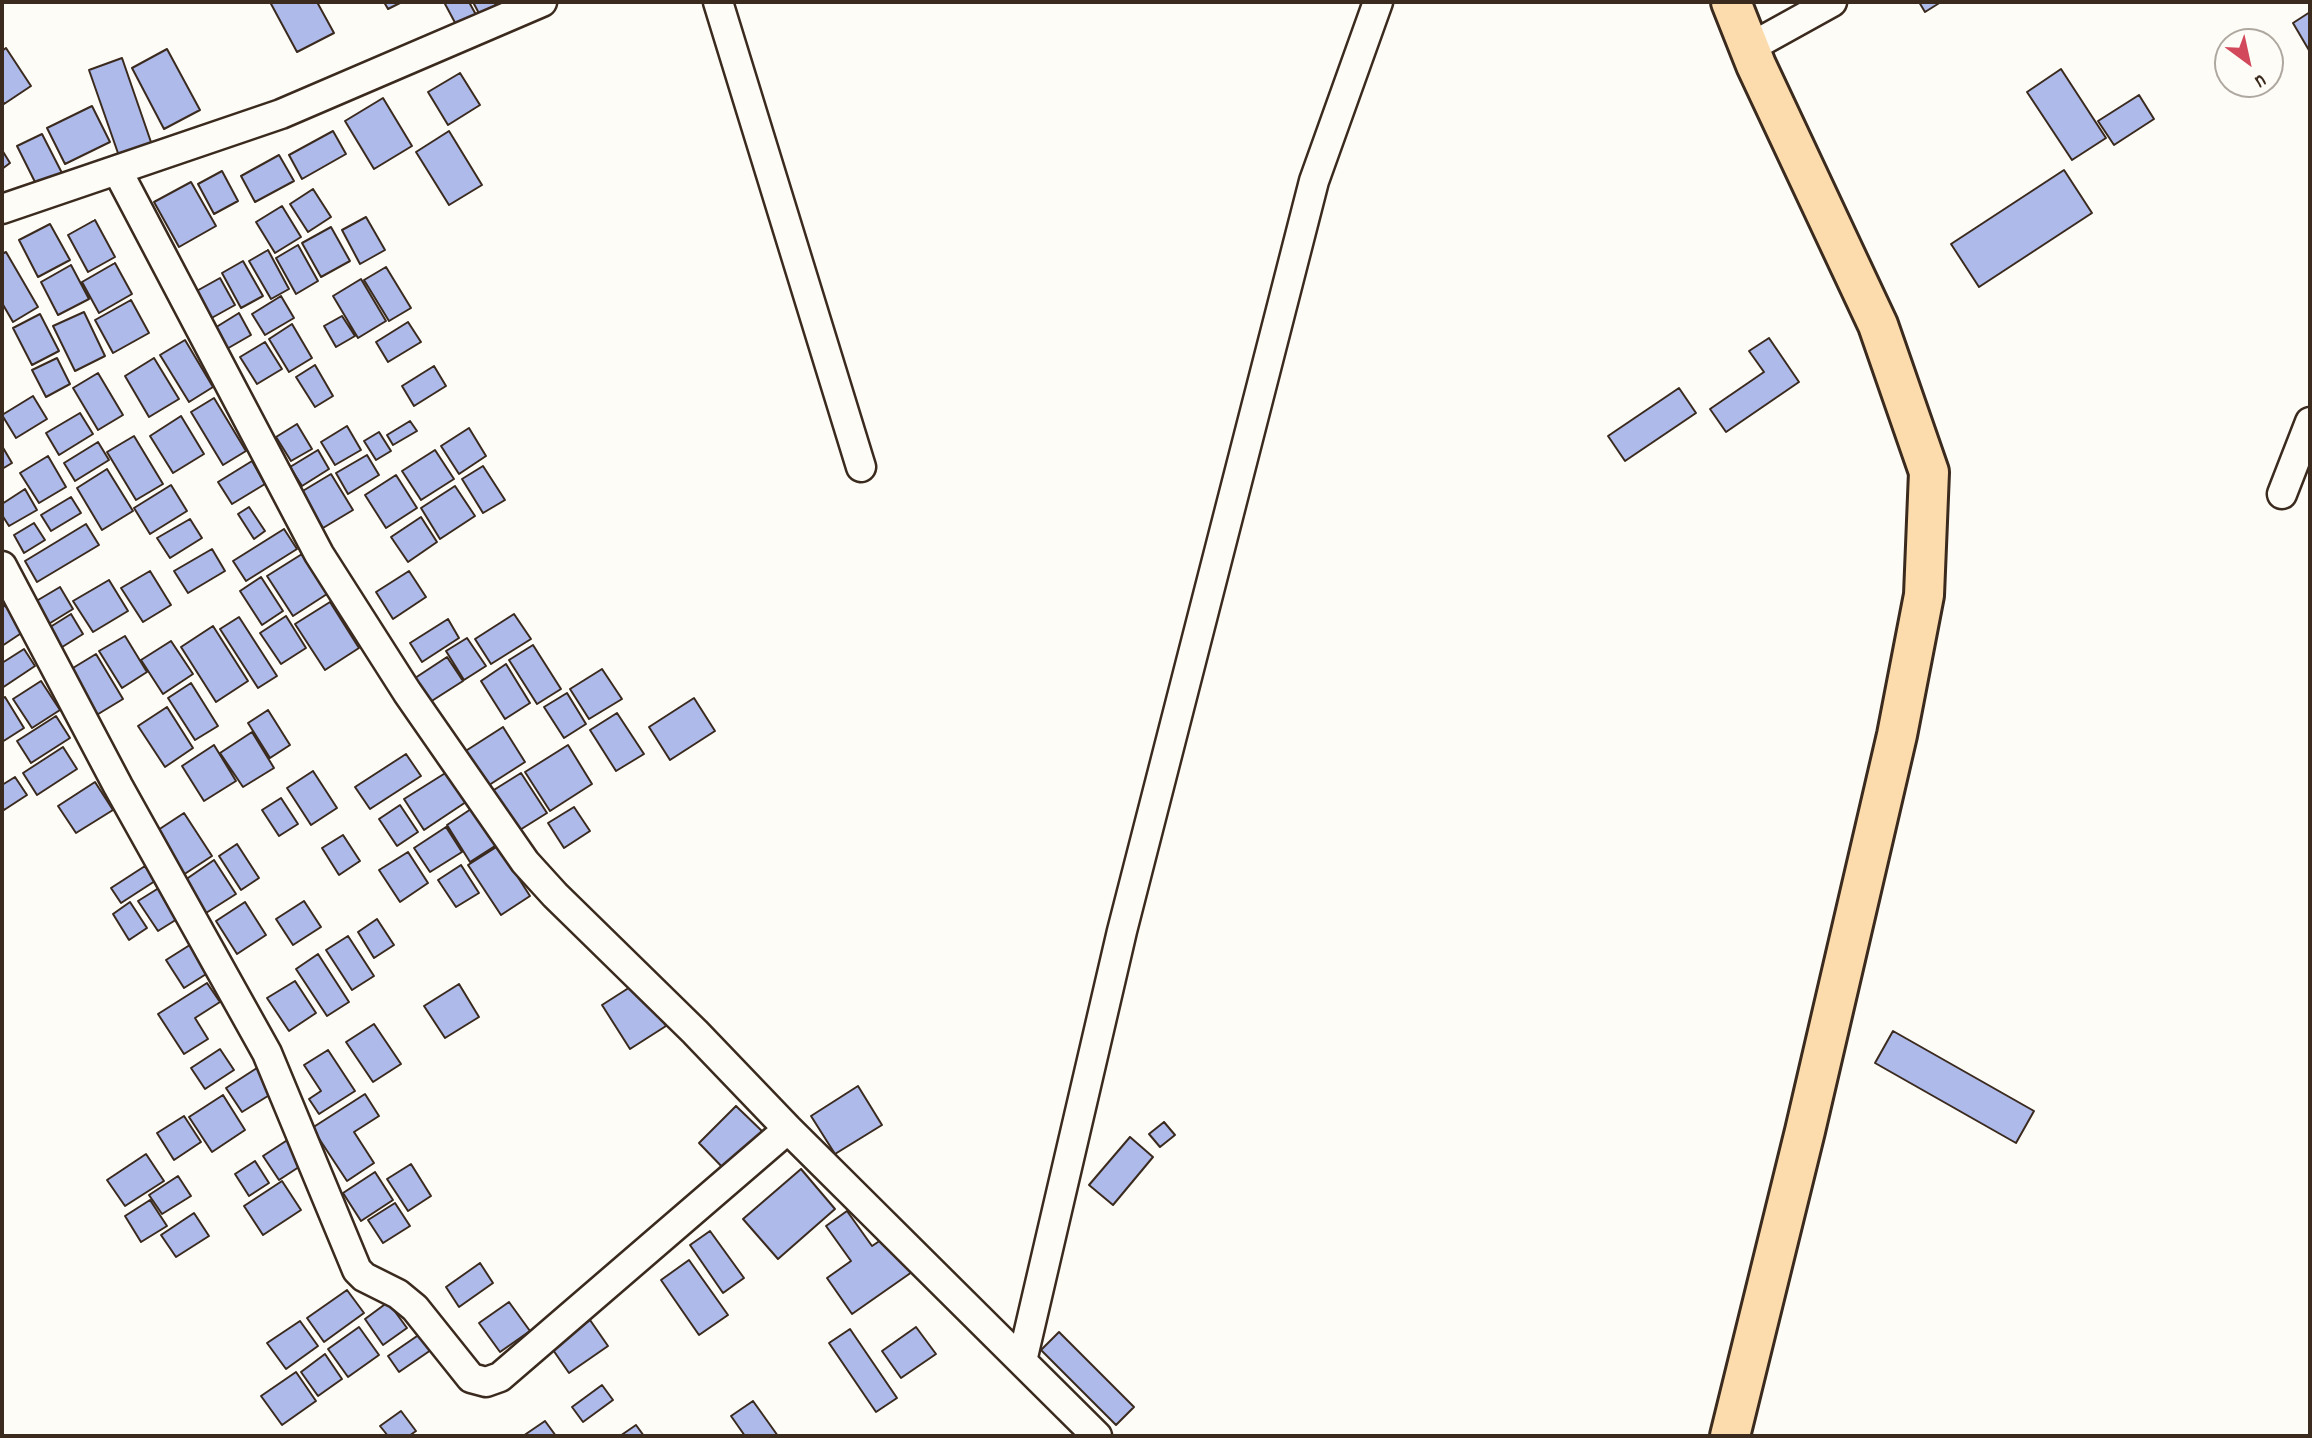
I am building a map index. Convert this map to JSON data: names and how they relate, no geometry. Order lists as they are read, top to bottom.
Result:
{
  "north": "bottom right"
}
